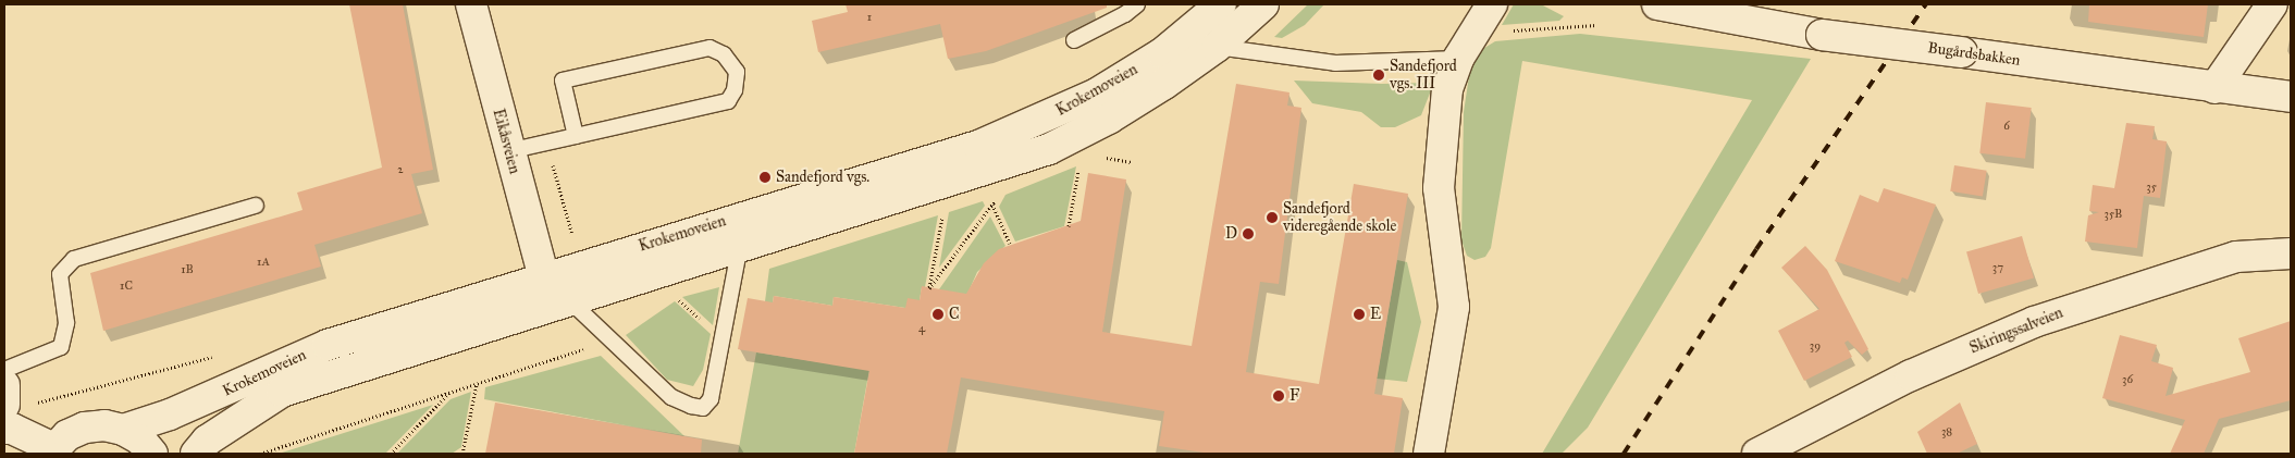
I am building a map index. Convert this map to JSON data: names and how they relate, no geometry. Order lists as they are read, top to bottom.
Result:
{
  "streets": {
    "main road": [
      "Bugårdsbakken",
      "Krokemoveien",
      "Eikåsveien",
      "Skiringssalveien"
    ]
  },
  "crossings": [
    ["Krokemoveien", "Eikåsveien"]
  ],
  "places": [
    "Sandefjord vgs. III",
    "Sandefjord vgs.",
    "Sandefjord videregående skole",
    "D",
    "C",
    "E",
    "F"
  ],
  "house_numbers": [
    "1",
    "6",
    "2",
    "35",
    "35B",
    "1A",
    "37",
    "1B",
    "1C",
    "4",
    "39",
    "36",
    "38"
  ]
}
